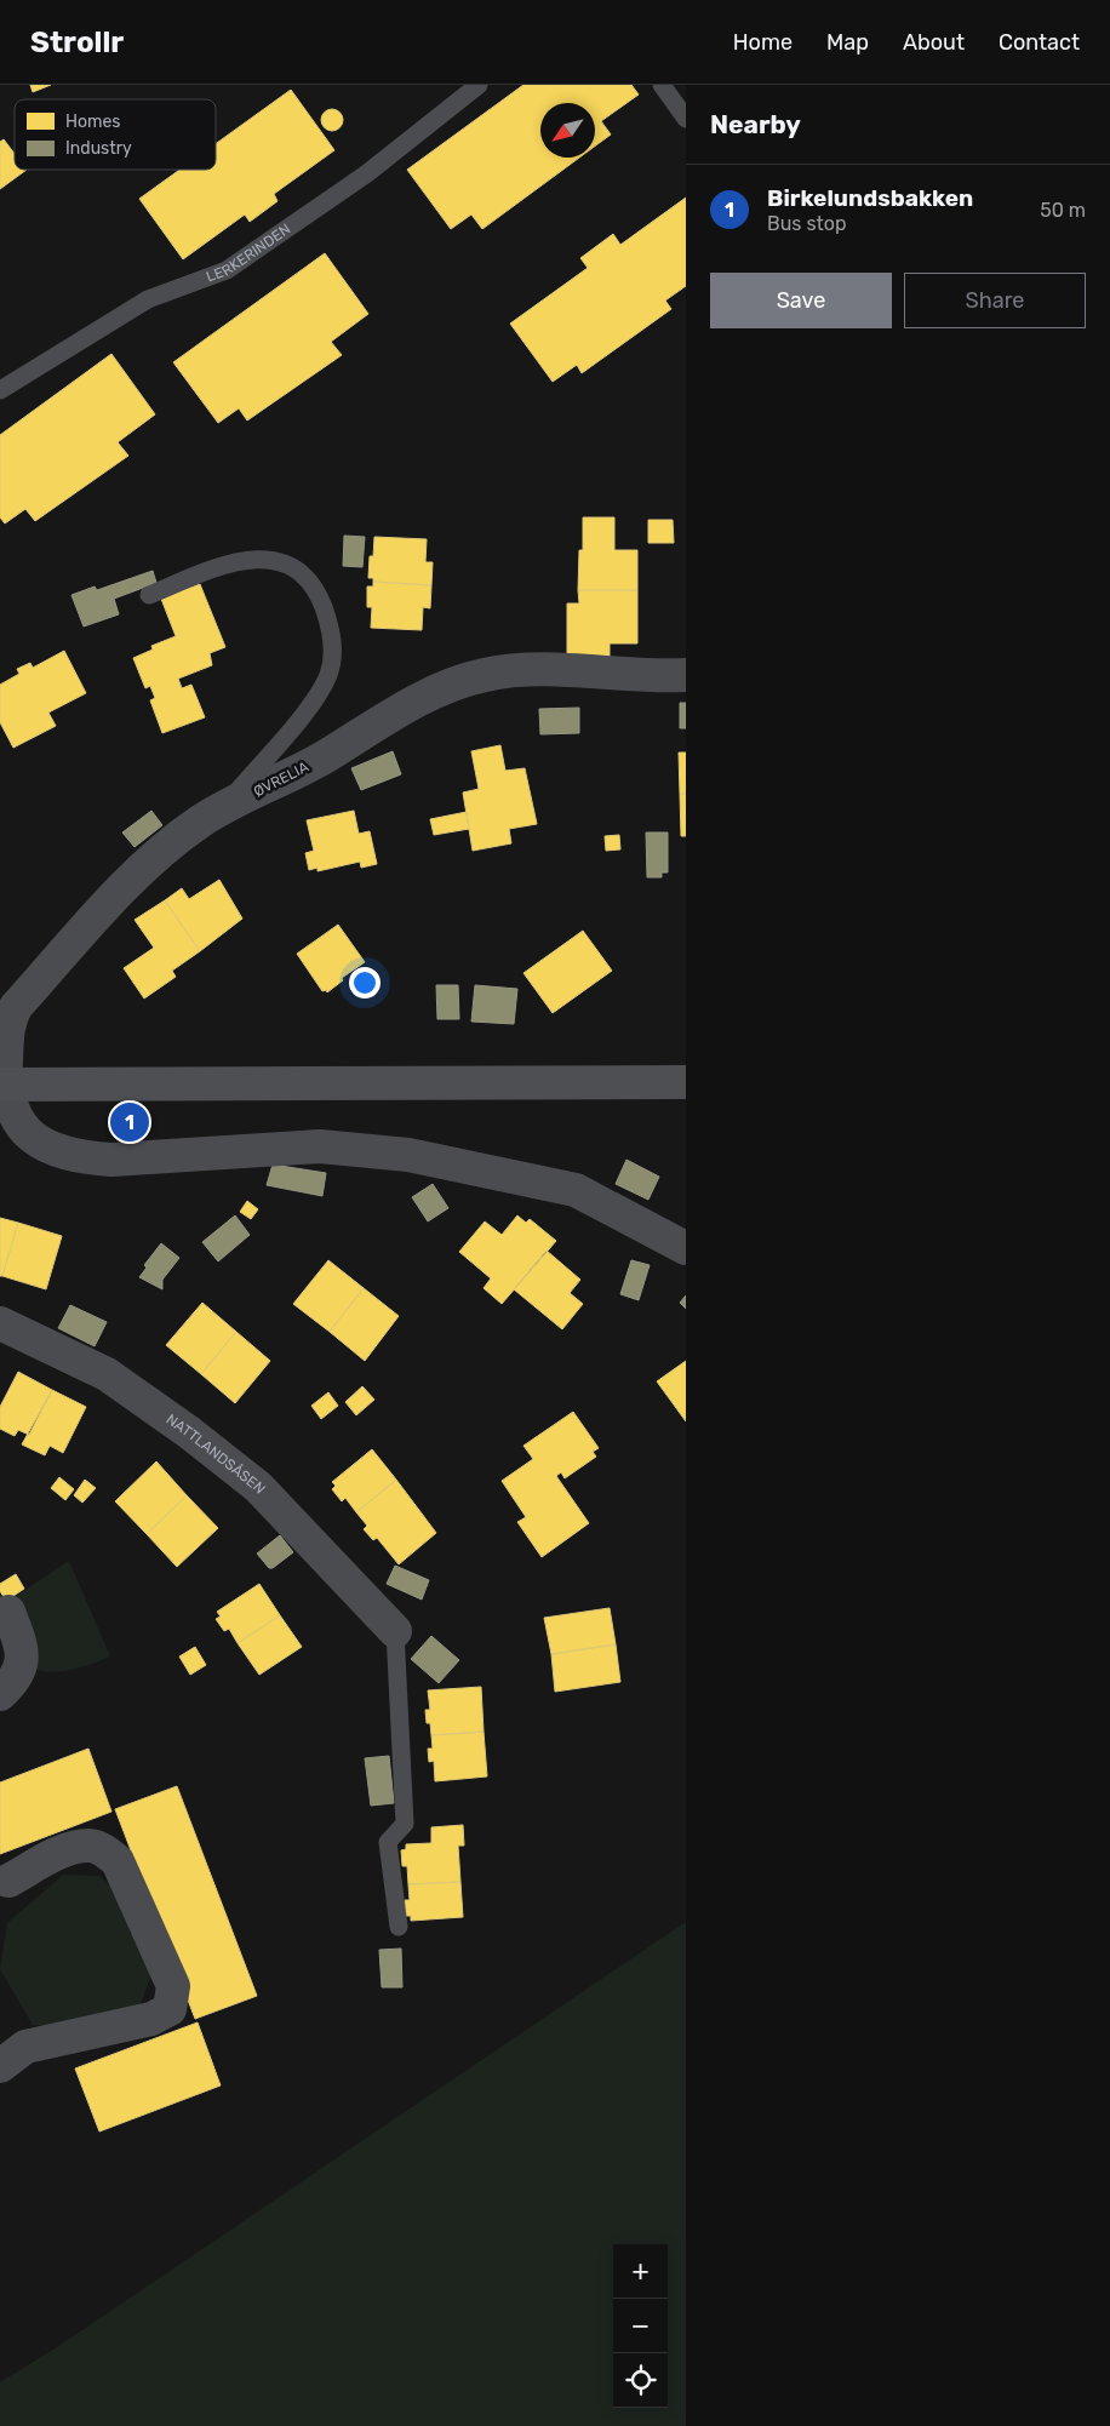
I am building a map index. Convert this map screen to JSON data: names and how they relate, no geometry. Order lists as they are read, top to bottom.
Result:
{
  "streets": {
    "street": ["ØVRELIA", "NATTLANDSÅSEN"],
    "lane": ["LERKERINDEN"]
  },
  "legend": ["Homes", "Industry"],
  "north": "bottom left",
  "page": {
    "header": "Strollr",
    "nav": [
      "Home",
      "Map",
      "About",
      "Contact"
    ],
    "heading": "Nearby",
    "list": [
      {
        "mark": "1",
        "name": "Birkelundsbakken",
        "note": "Bus stop",
        "value": "50 m"
      }
    ],
    "buttons": ["Save", "Share"],
    "pins": "1",
    "map_buttons": ["+", "−"]
  }
}
